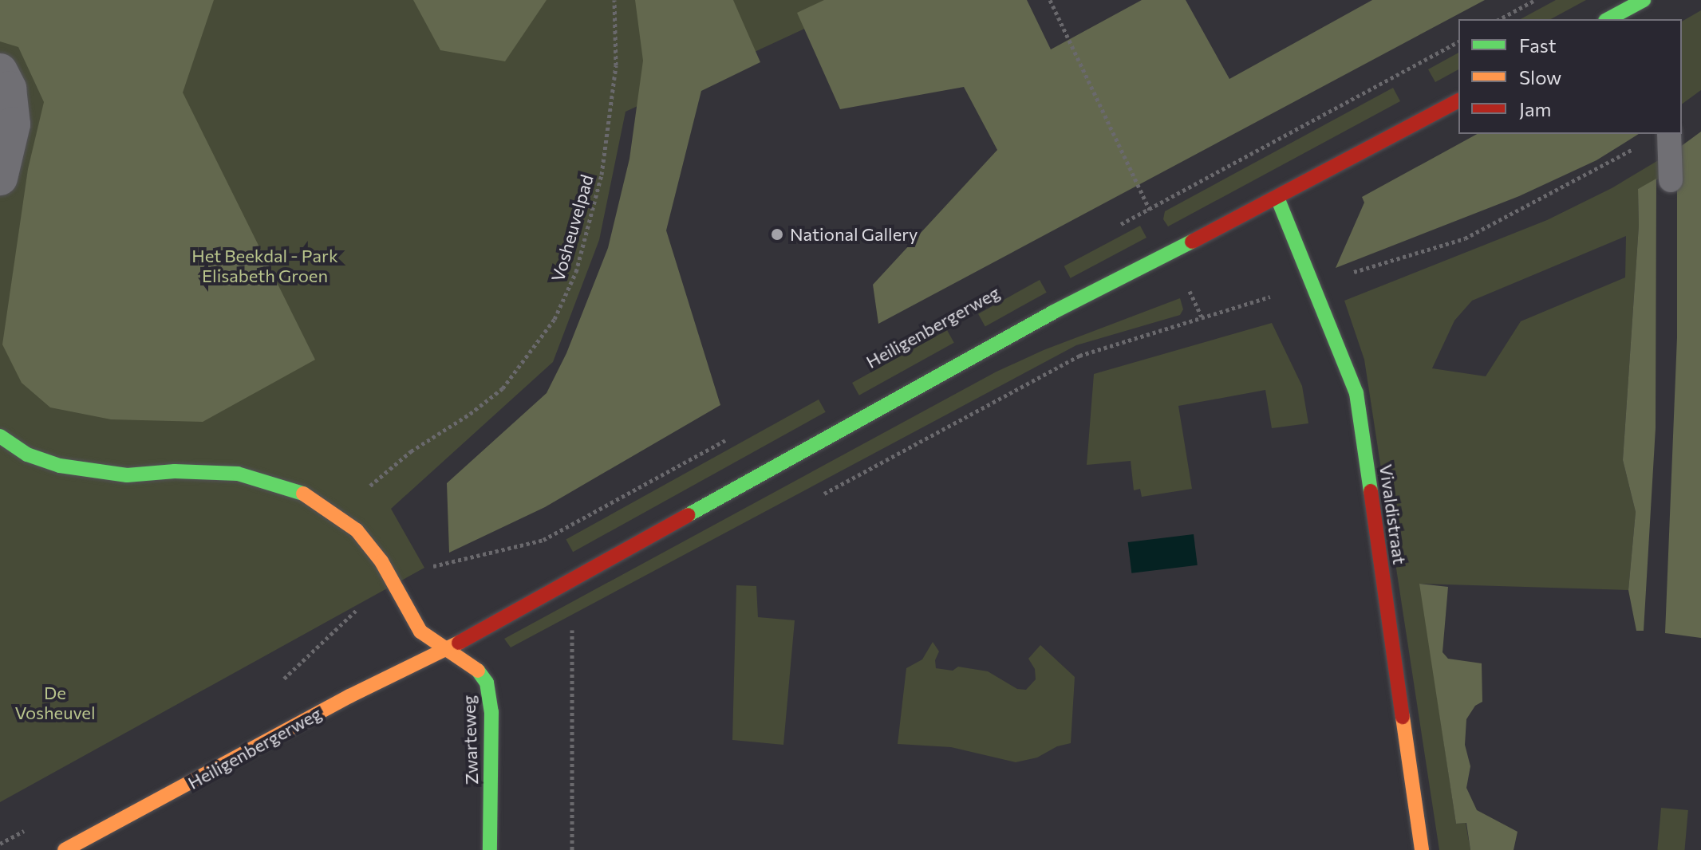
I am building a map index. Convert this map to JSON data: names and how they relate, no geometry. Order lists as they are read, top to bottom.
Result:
{
  "streets": {
    "main road": ["Heiligenbergerweg", "Vivaldistraat", "Zwarteweg"],
    "path": ["Vosheuvelpad"]
  },
  "crossings": [
    ["Heiligenbergerweg", "Vivaldistraat"],
    ["Heiligenbergerweg", "Zwarteweg"]
  ],
  "parks": ["Het Beekdal - Park Elisabeth Groen", "De Vosheuvel"],
  "places": ["National Gallery"],
  "legend": ["Fast", "Slow", "Jam"]
}
